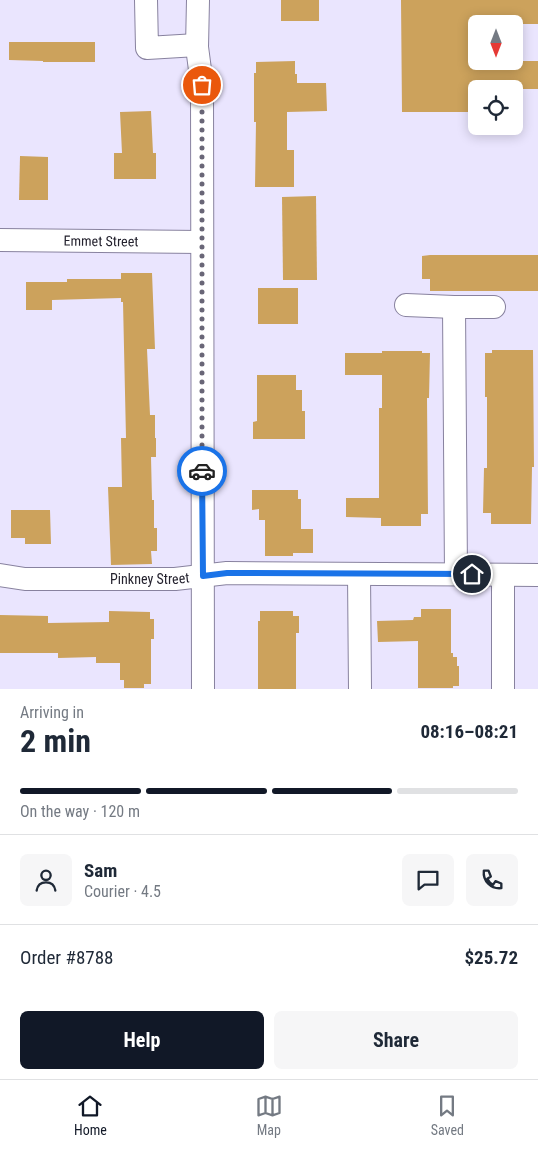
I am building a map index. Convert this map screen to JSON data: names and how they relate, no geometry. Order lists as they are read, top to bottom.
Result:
{
  "streets": {
    "street": ["Emmet Street", "Pinkney Street"]
  },
  "north": "bottom",
  "page": {
    "heading": ["2 min", "Arriving in", "08:16–08:21"],
    "panel": [
      "Sam",
      "Courier · 4.5",
      "Order #8788",
      "$25.72"
    ],
    "bar": "On the way · 120 m",
    "buttons": ["Help", "Share"],
    "tabs": ["Home", "Map", "Saved"]
  }
}
